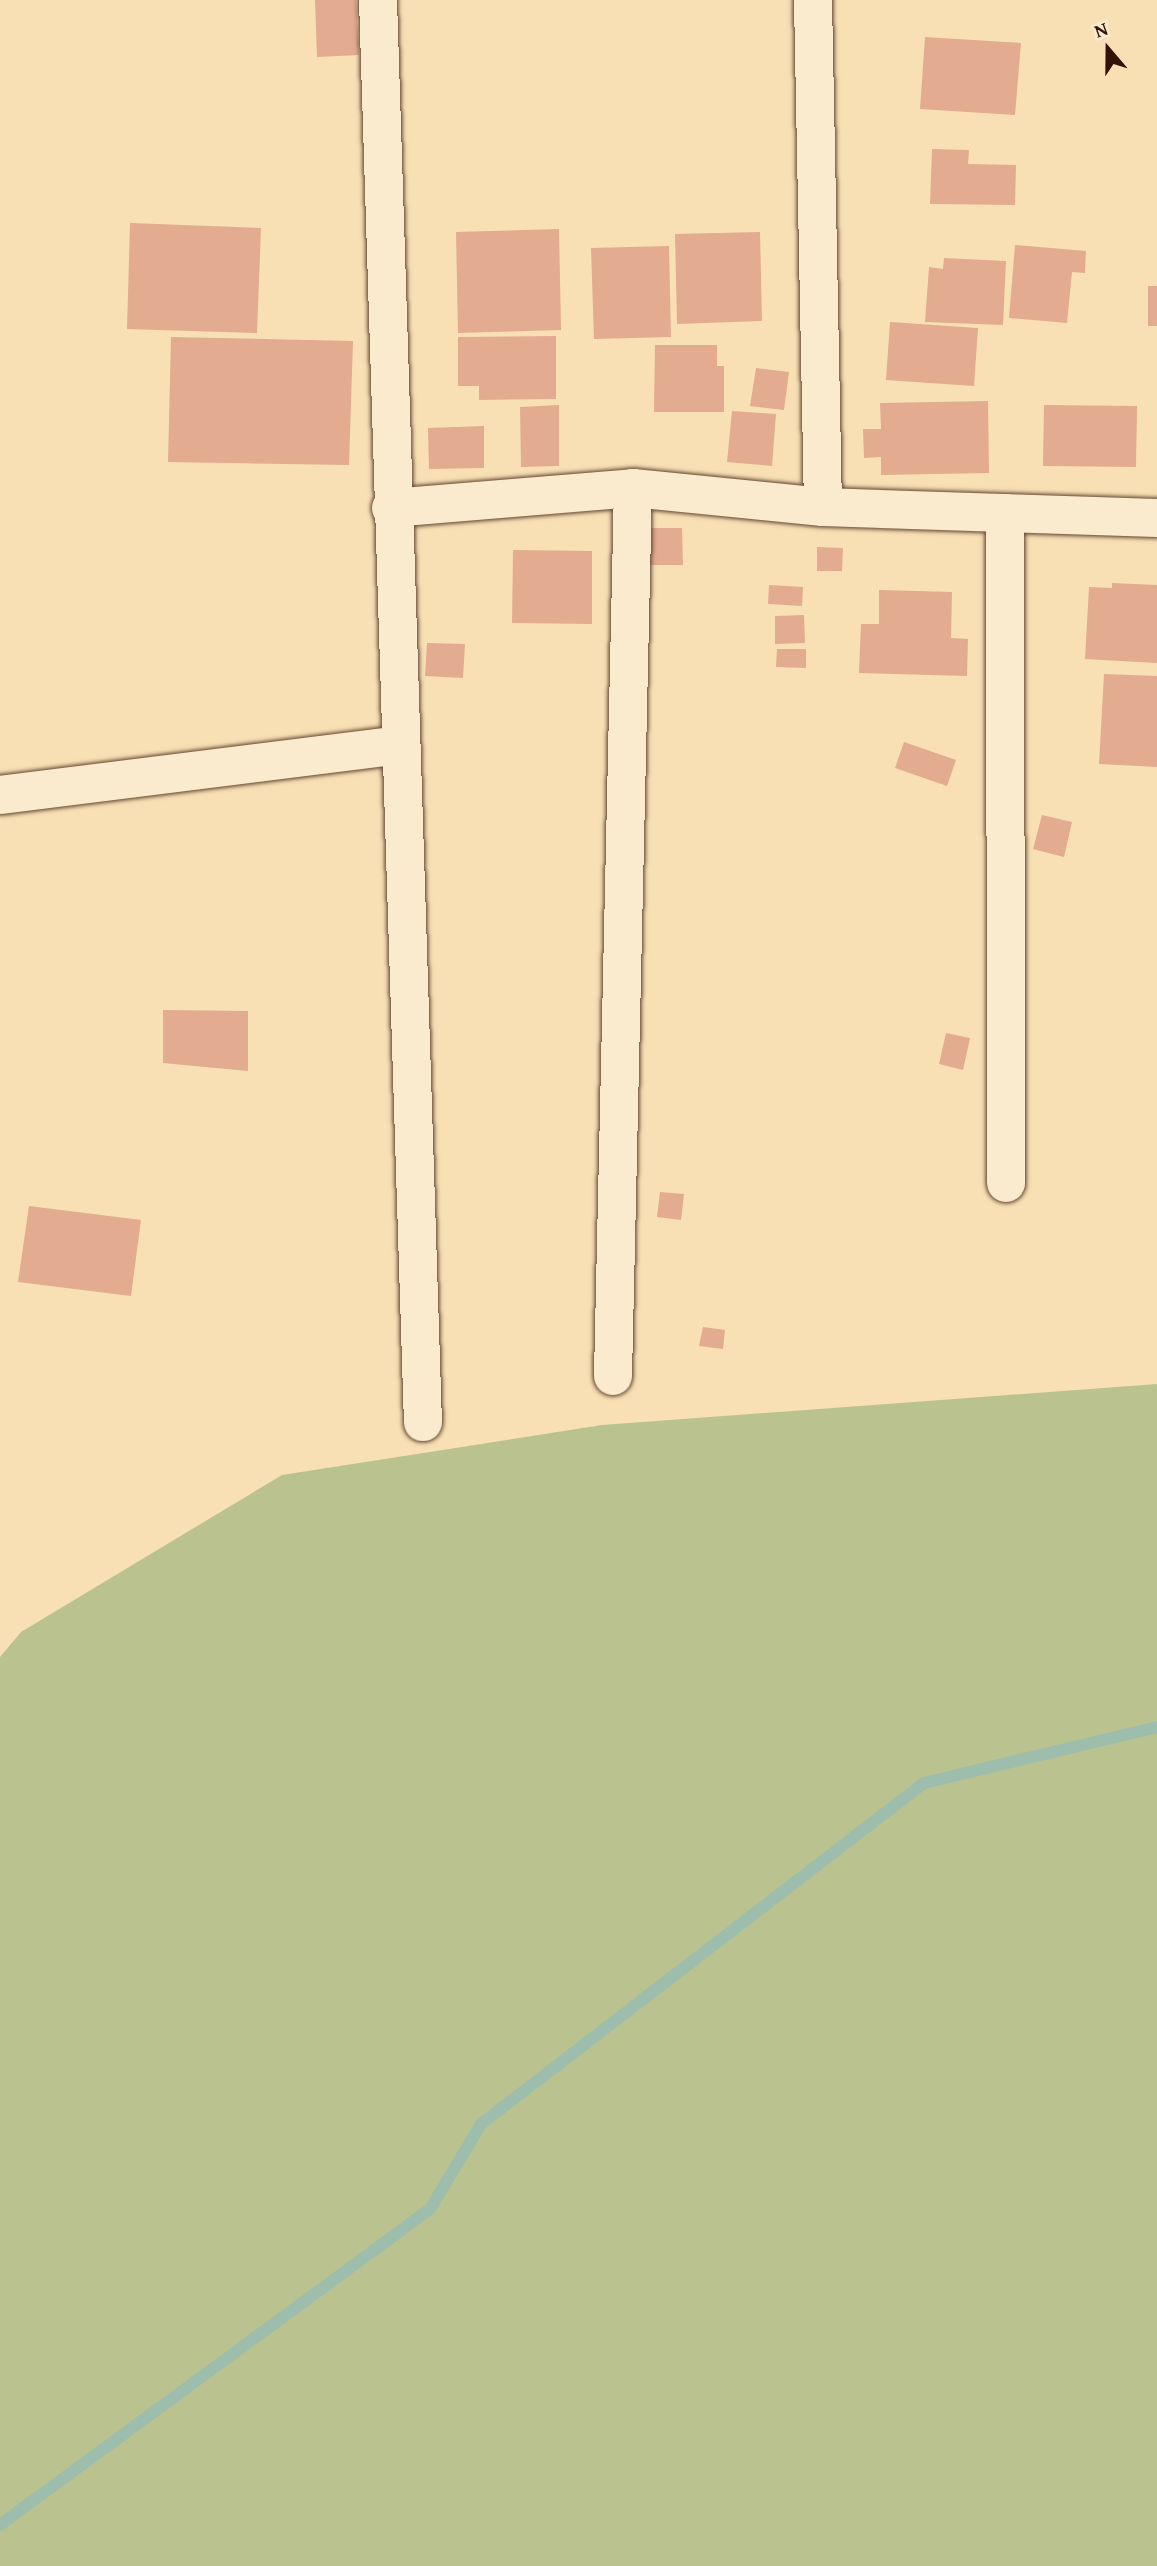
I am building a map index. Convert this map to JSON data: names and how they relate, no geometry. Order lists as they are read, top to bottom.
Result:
{
  "north": "top"
}
